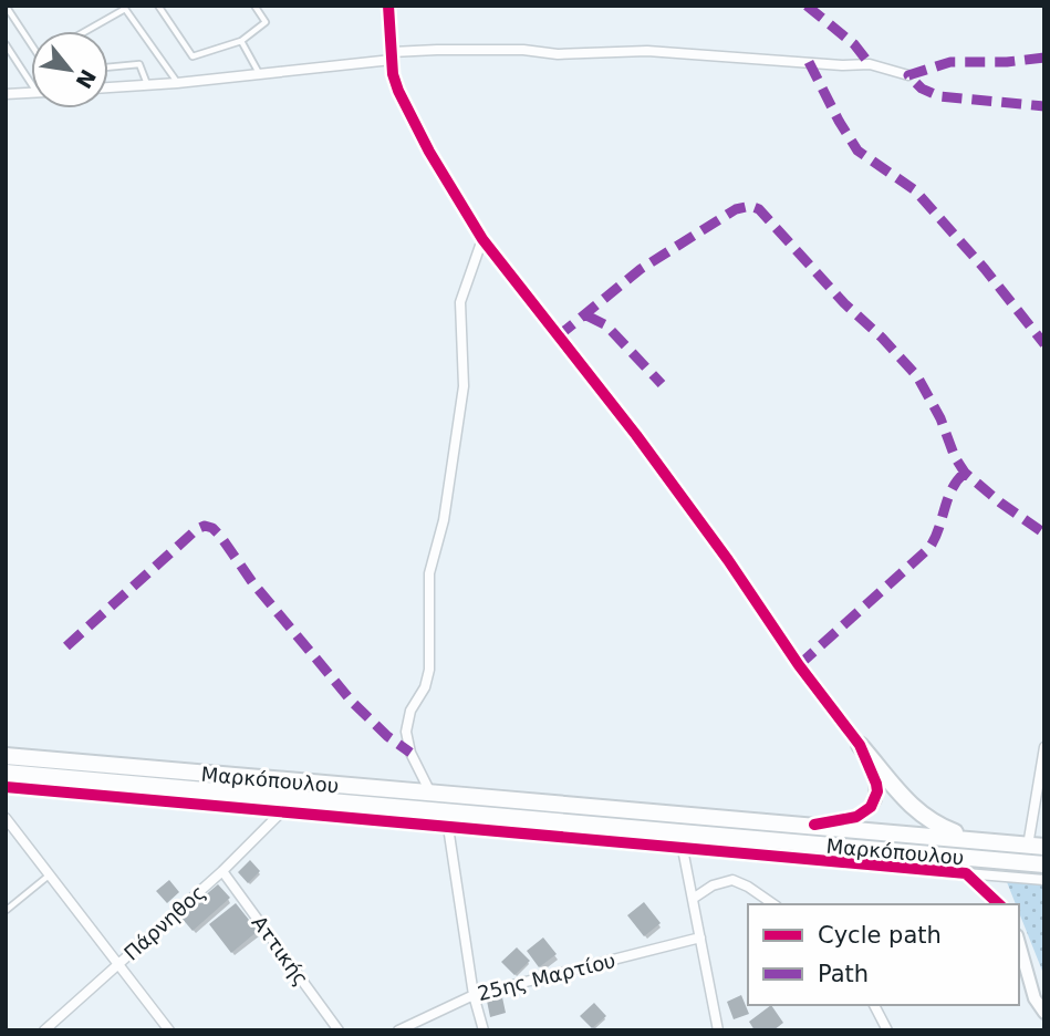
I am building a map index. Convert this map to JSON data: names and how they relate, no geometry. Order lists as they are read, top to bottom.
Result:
{
  "streets": {
    "highway": ["Μαρκόπουλου"],
    "street": ["Πάρνηθος", "Αττικής", "25ης Μαρτίου"]
  },
  "crossings": [
    ["Πάρνηθος", "Αττικής"]
  ],
  "legend": ["Cycle path", "Path"],
  "north": "bottom right"
}
